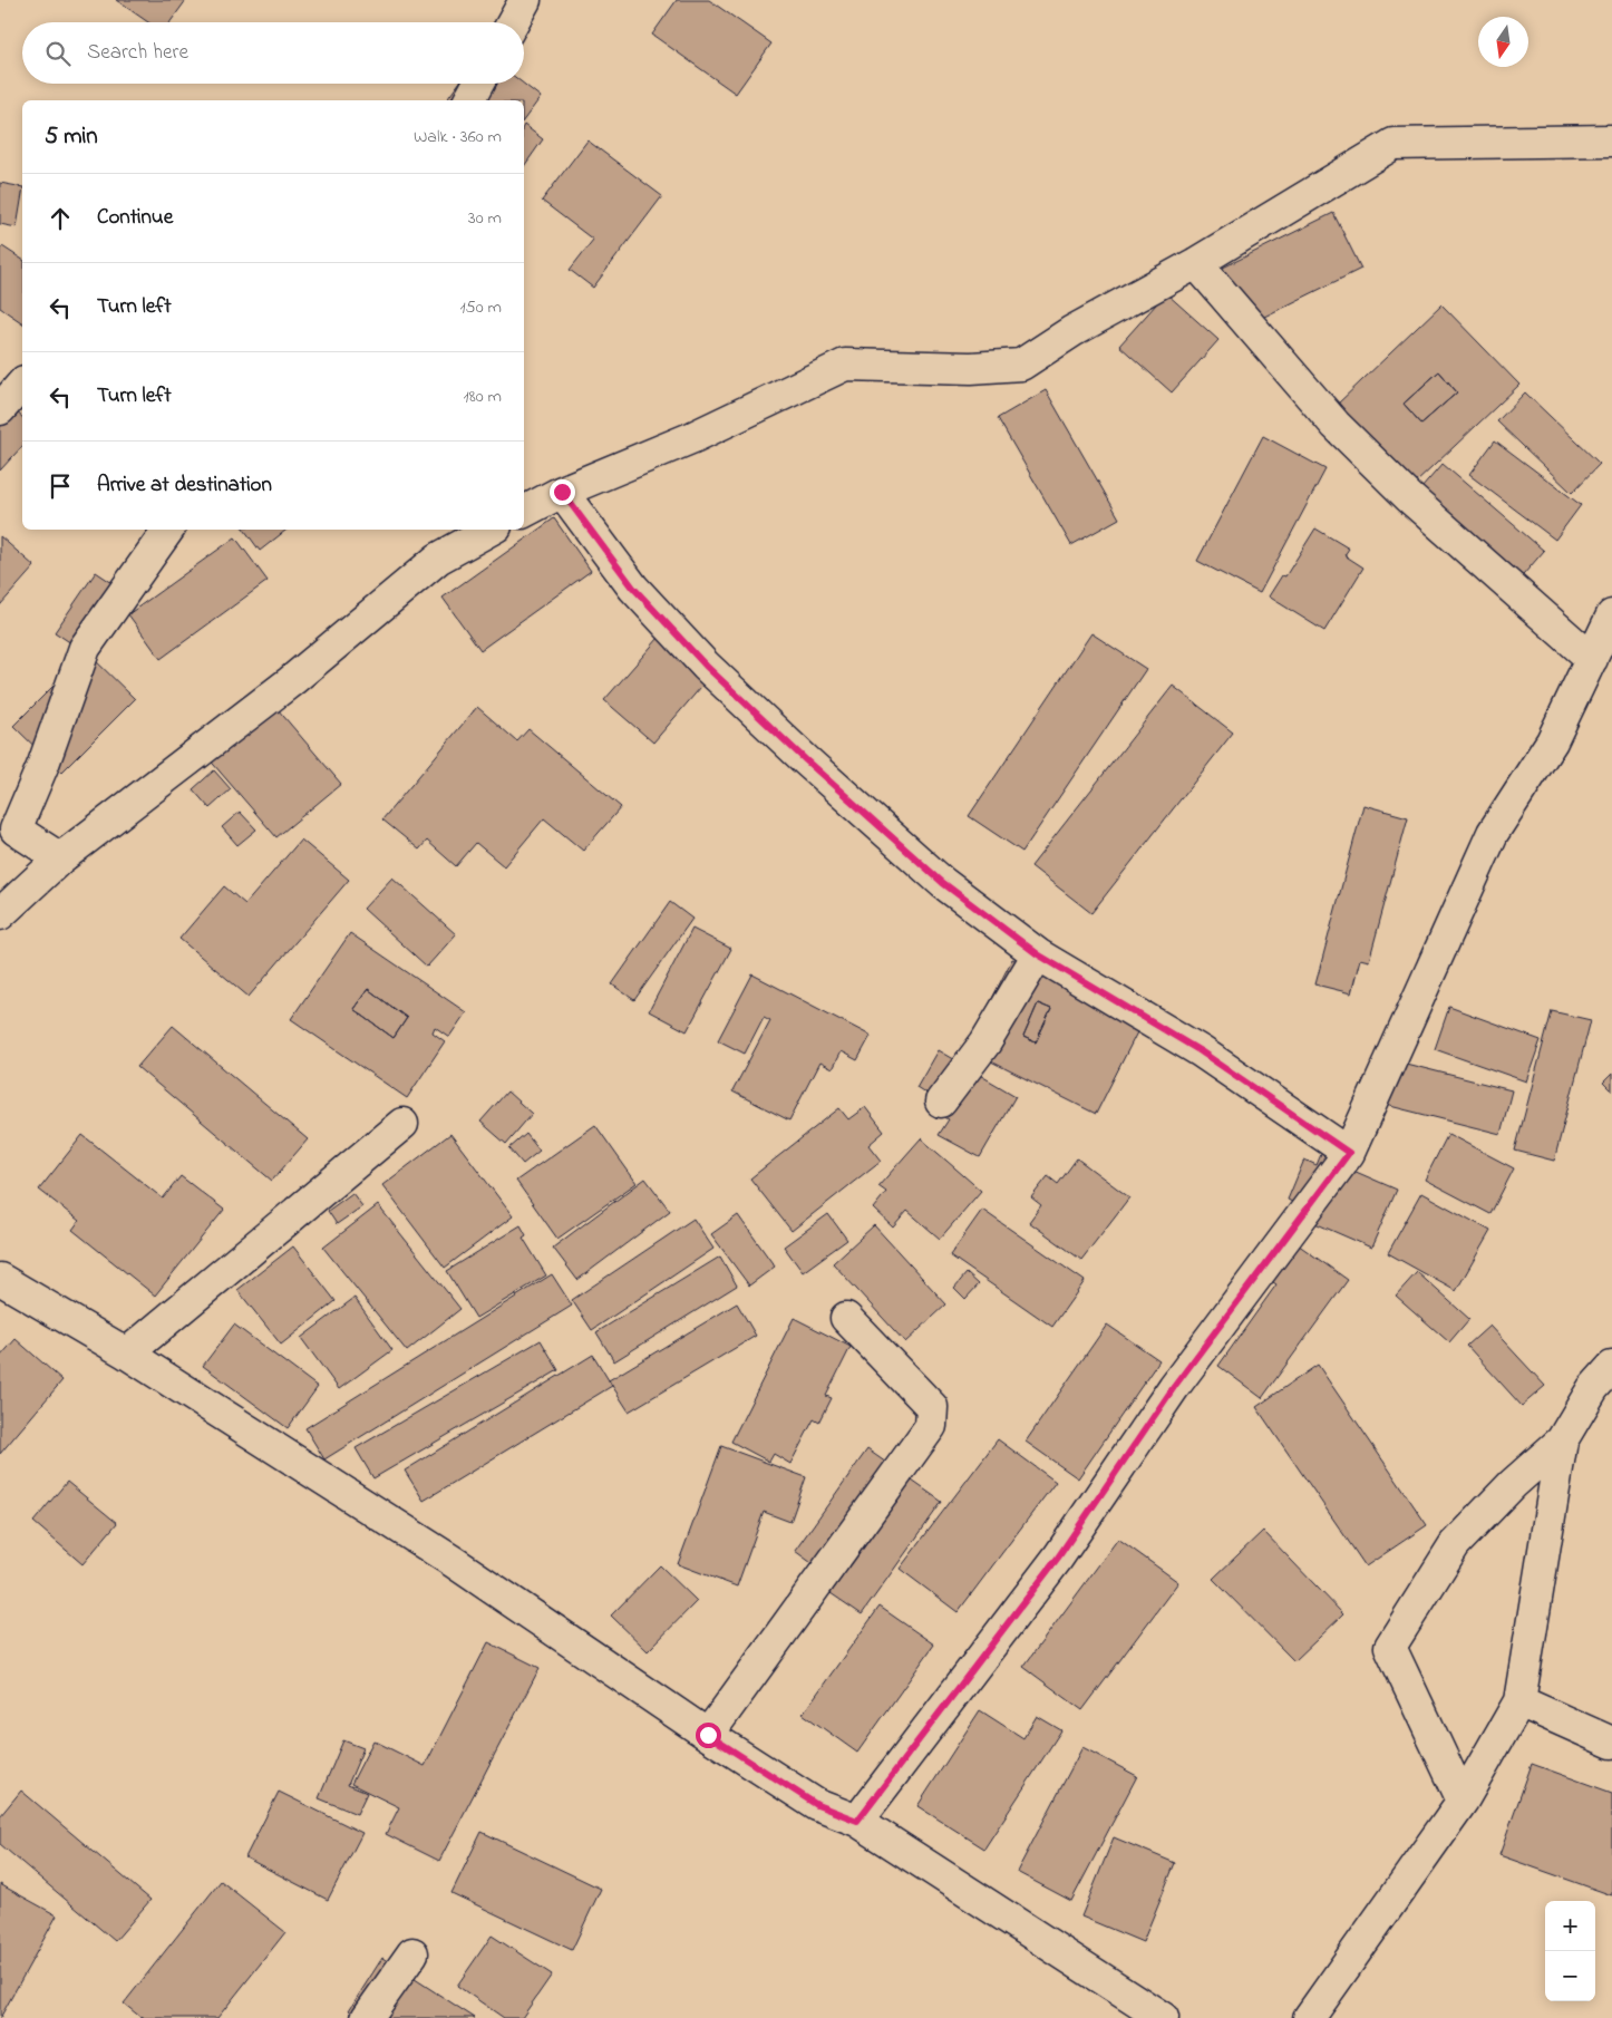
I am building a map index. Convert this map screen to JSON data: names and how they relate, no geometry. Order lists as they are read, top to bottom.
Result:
{
  "north": "bottom",
  "page": {
    "search": "Search here",
    "heading": ["5 min", "Walk · 360 m"],
    "list": [
      ["Continue", "30 m"],
      ["Turn left", "150 m"],
      ["Turn left", "180 m"],
      "Arrive at destination"
    ],
    "map_buttons": ["+", "−"]
  }
}
